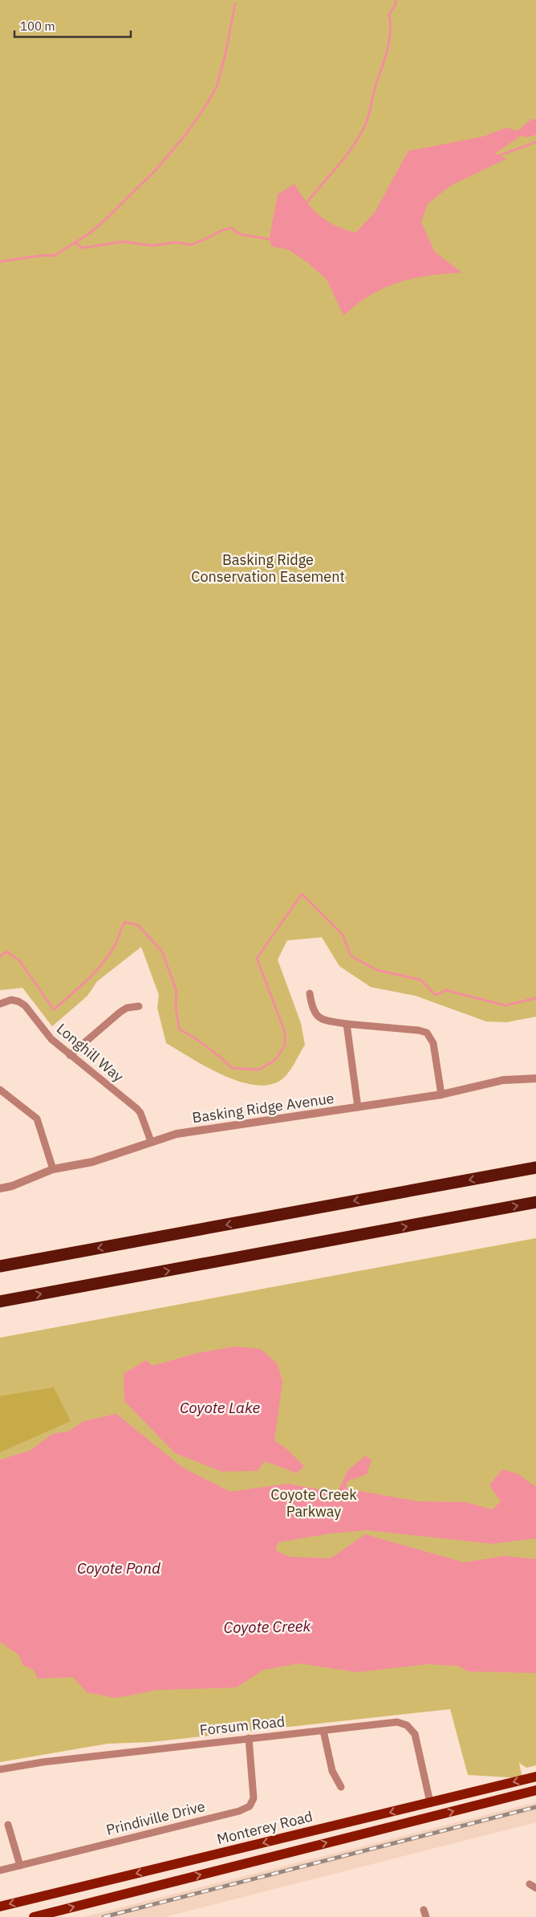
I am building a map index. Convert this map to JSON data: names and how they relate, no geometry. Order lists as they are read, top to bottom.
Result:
{
  "streets": {
    "main road": ["Monterey Road"],
    "street": [
      "Longhill Way",
      "Basking Ridge Avenue",
      "Forsum Road",
      "Prindiville Drive"
    ]
  },
  "crossings": [
    ["Longhill Way", "Basking Ridge Avenue"],
    ["Forsum Road", "Prindiville Drive"],
    ["Forsum Road", "Monterey Road"]
  ],
  "water": ["Coyote Lake", "Coyote Pond", "Coyote Creek"],
  "parks": ["Basking Ridge Conservation Easement", "Coyote Creek Parkway"],
  "scale_bar": "100 m"
}
